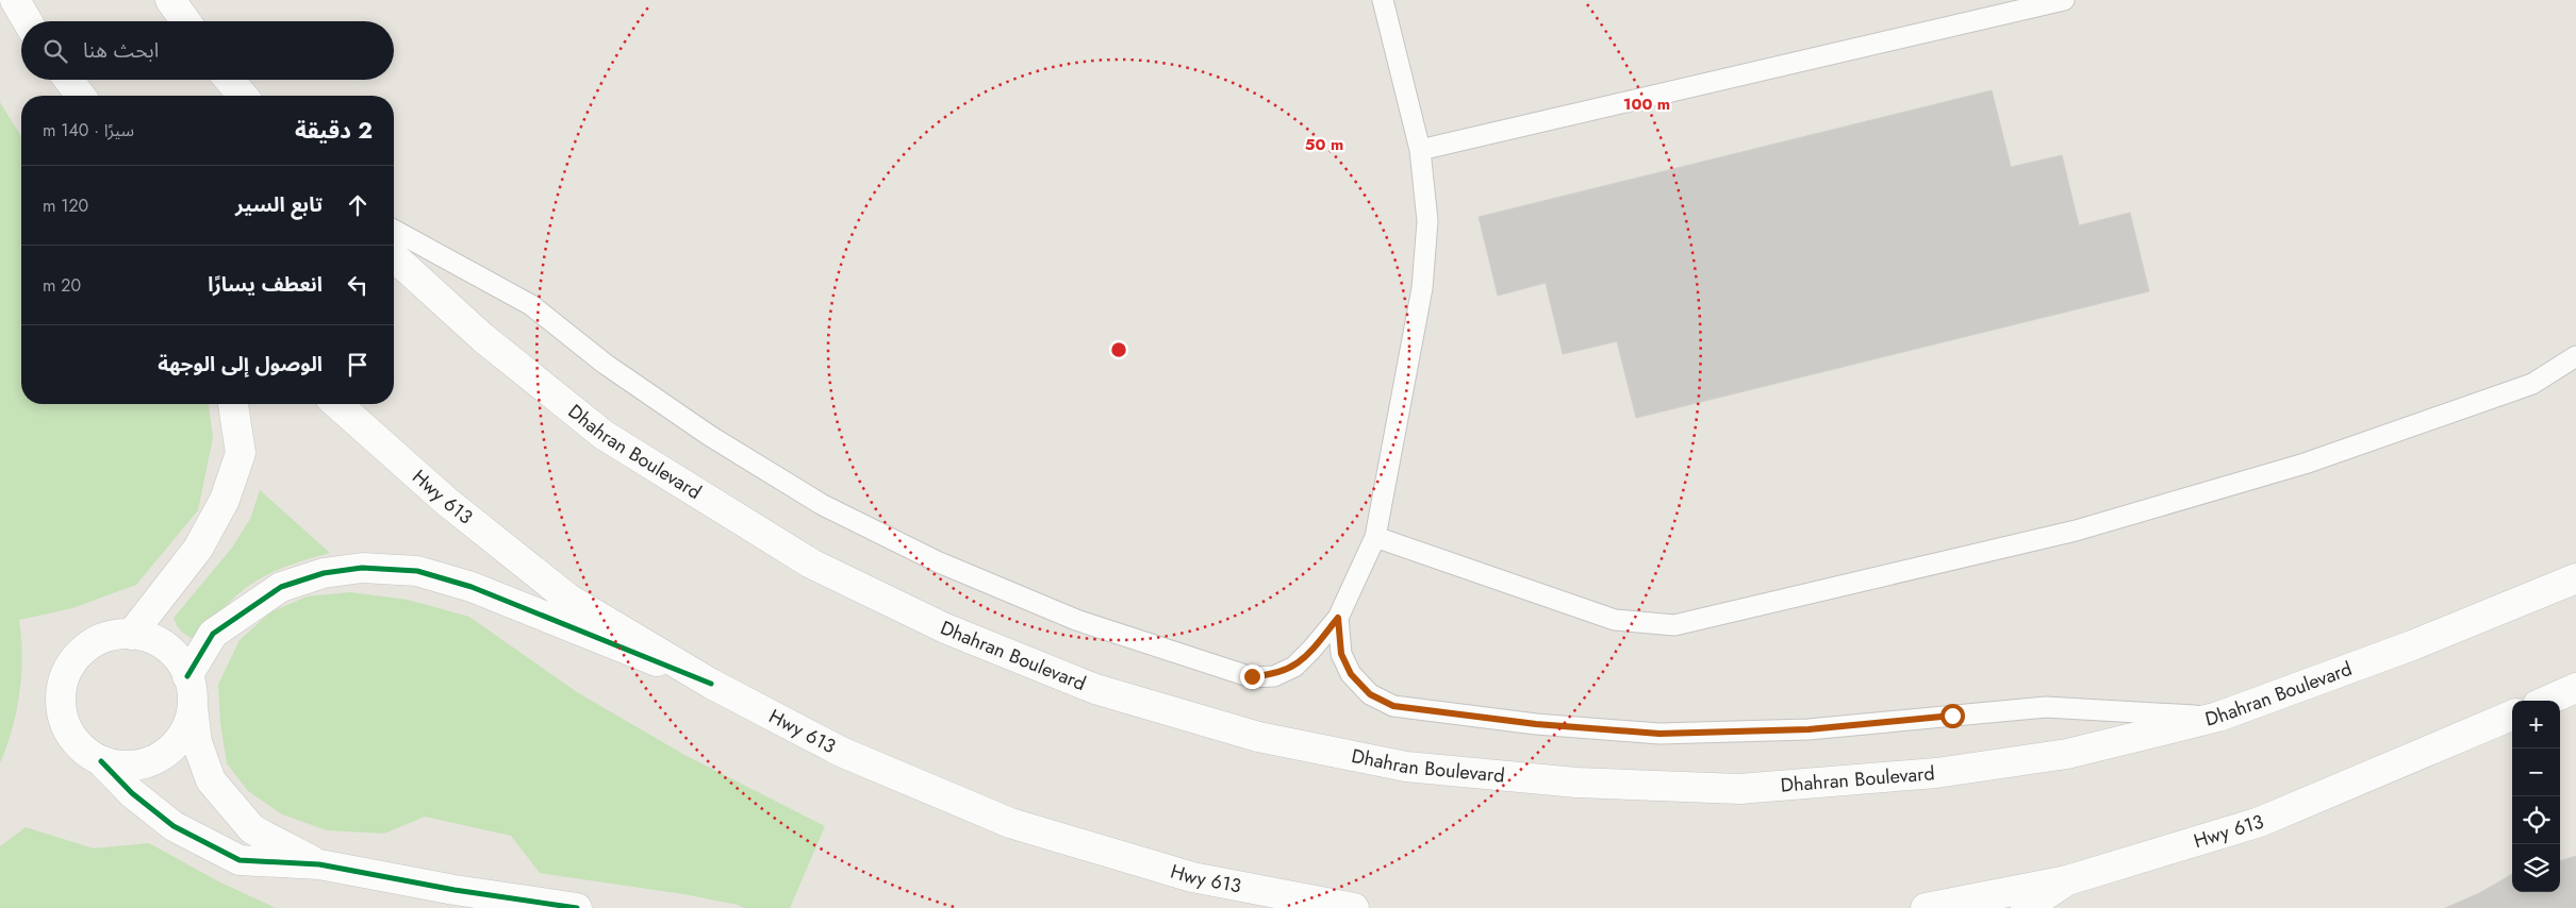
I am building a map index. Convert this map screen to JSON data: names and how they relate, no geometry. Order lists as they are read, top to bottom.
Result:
{
  "streets": {
    "main road": ["Dhahran Boulevard", "Hwy 613"]
  },
  "page": {
    "search": "ابحث هنا",
    "heading": ["2 دقيقة", "سيرًا · 140 m"],
    "list": [
      ["تابع السير", "120 m"],
      ["انعطف يسارًا", "20 m"],
      "الوصول إلى الوجهة"
    ],
    "map_buttons": ["+", "−"]
  },
  "rings": ["100 m", "50 m"]
}
